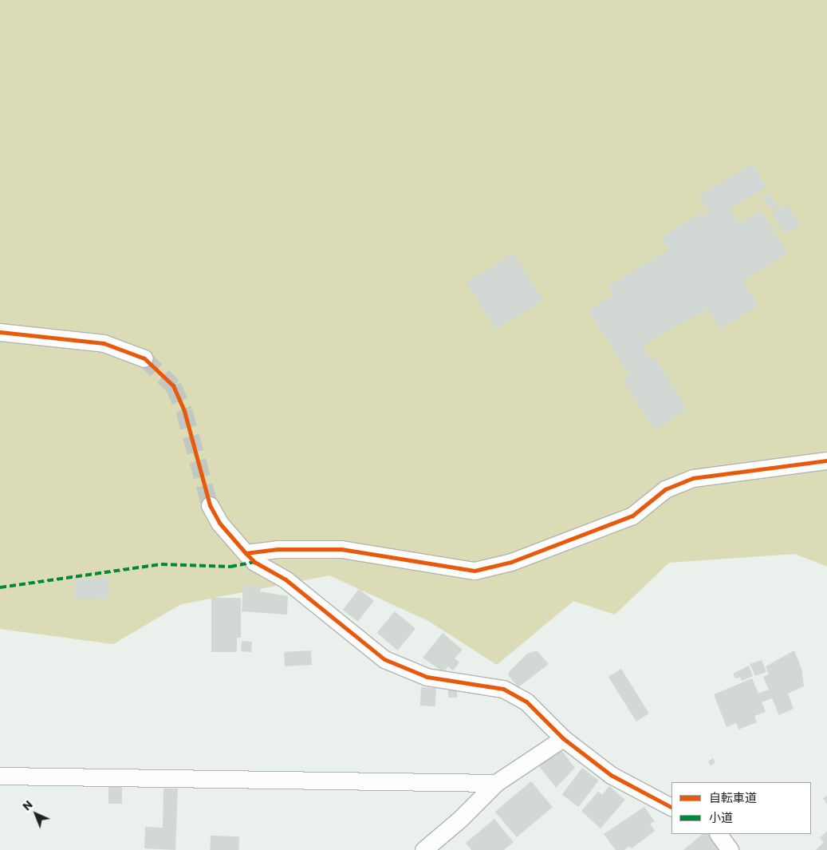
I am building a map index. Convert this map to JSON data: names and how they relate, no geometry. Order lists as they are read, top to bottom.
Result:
{
  "legend": ["自転車道", "小道"],
  "north": "top left"
}
